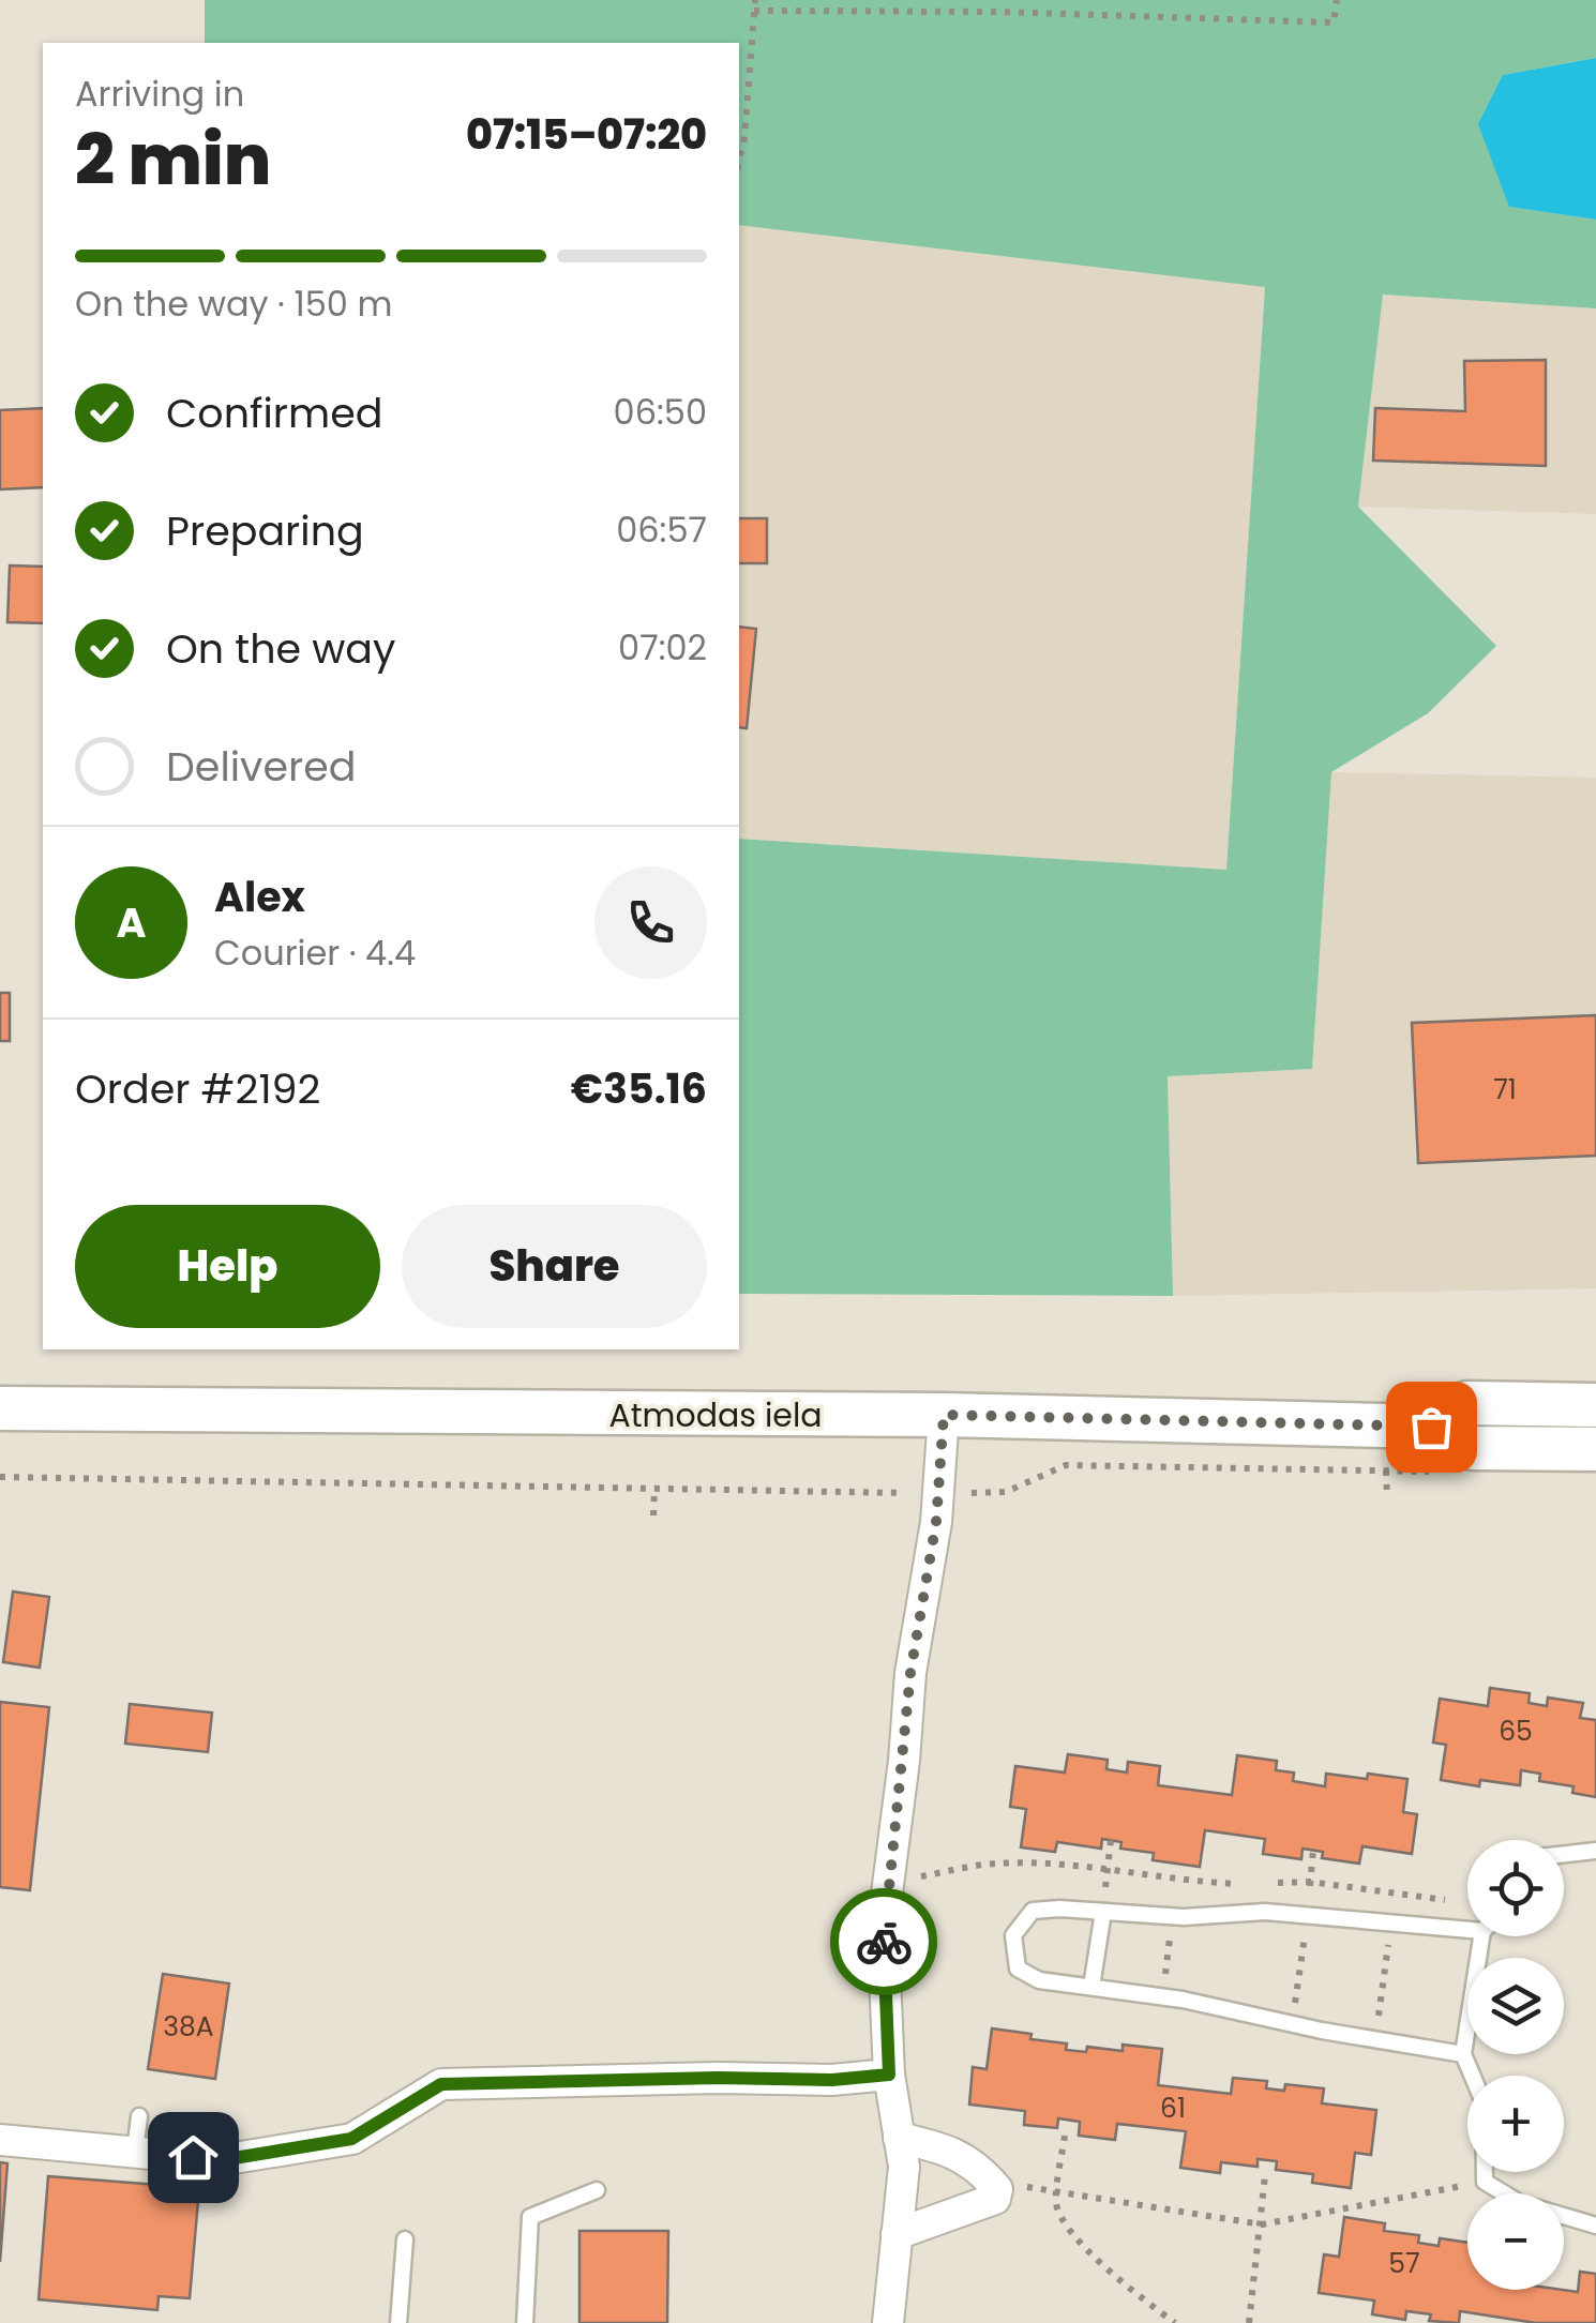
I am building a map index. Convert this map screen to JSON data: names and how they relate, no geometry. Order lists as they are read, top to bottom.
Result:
{
  "streets": {
    "main road": ["Atmodas iela"]
  },
  "house_numbers": [
    "71",
    "65",
    "38A",
    "61",
    "57"
  ],
  "page": {
    "heading": ["2 min", "Arriving in", "07:15–07:20"],
    "panel": [
      "Alex",
      "Courier · 4.4",
      "Order #2192",
      "€35.16"
    ],
    "bar": "On the way · 150 m",
    "list": [
      ["Confirmed", "06:50"],
      ["Preparing", "06:57"],
      ["On the way", "07:02"],
      "Delivered"
    ],
    "round": "A",
    "buttons": ["Help", "Share"],
    "map_buttons": ["+", "−"]
  }
}
